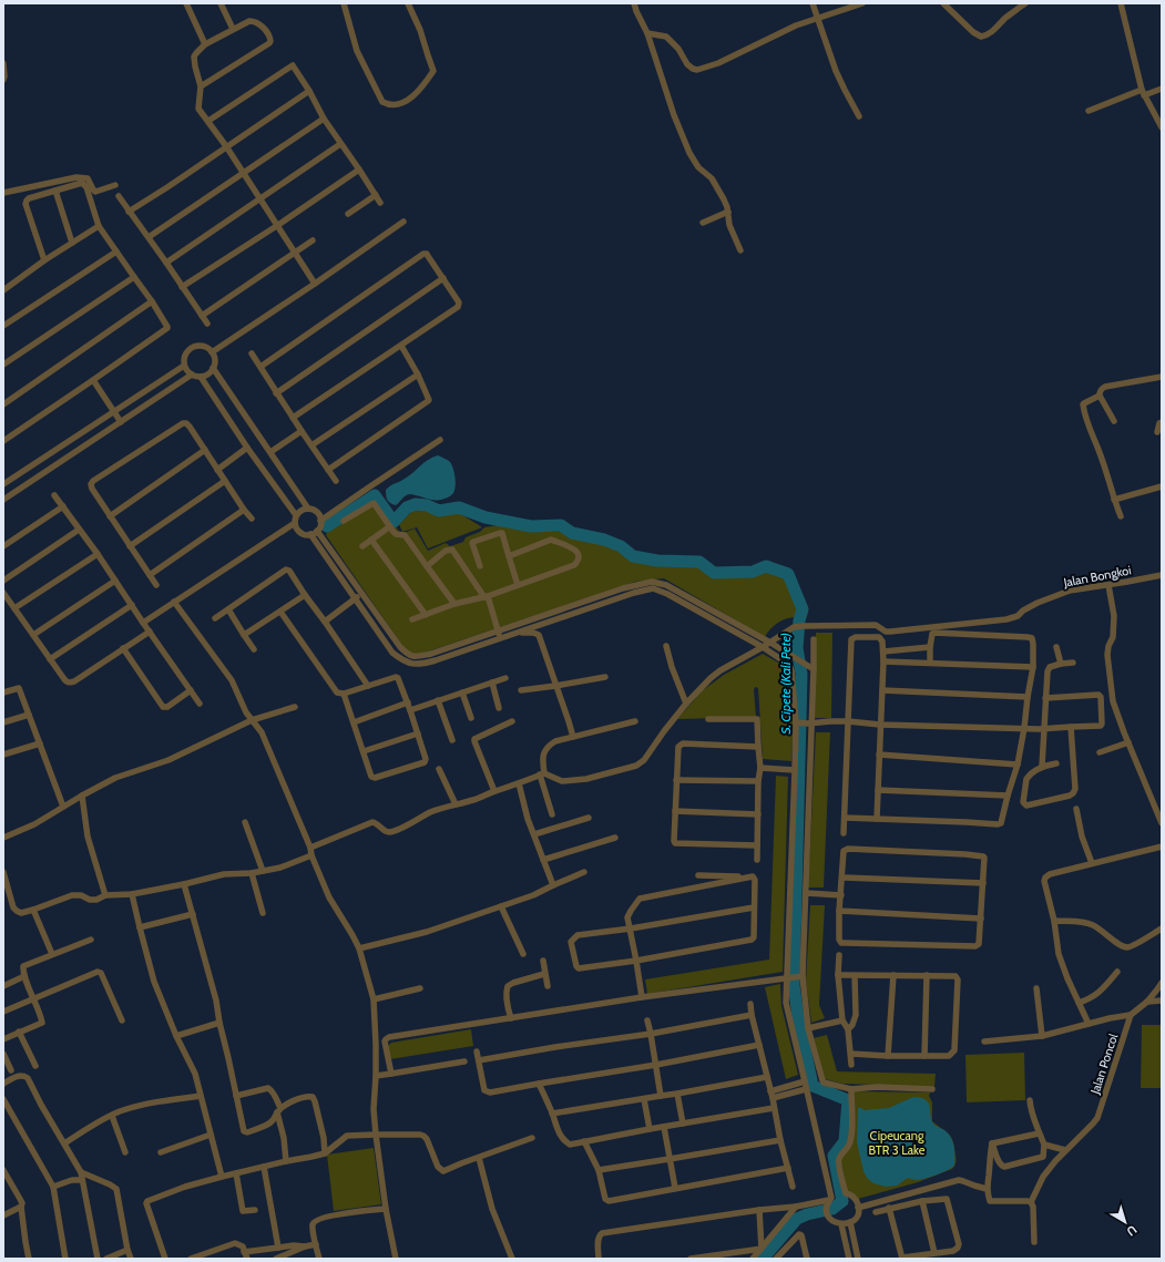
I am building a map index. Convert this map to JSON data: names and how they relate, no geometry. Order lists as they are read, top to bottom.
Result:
{
  "streets": {
    "street": ["Jalan Bongkoi", "Jalan Poncol"]
  },
  "water": ["S. Cipete (Kali Pete)"],
  "parks": ["Cipeucang BTR 3 Lake"],
  "north": "bottom right"
}
